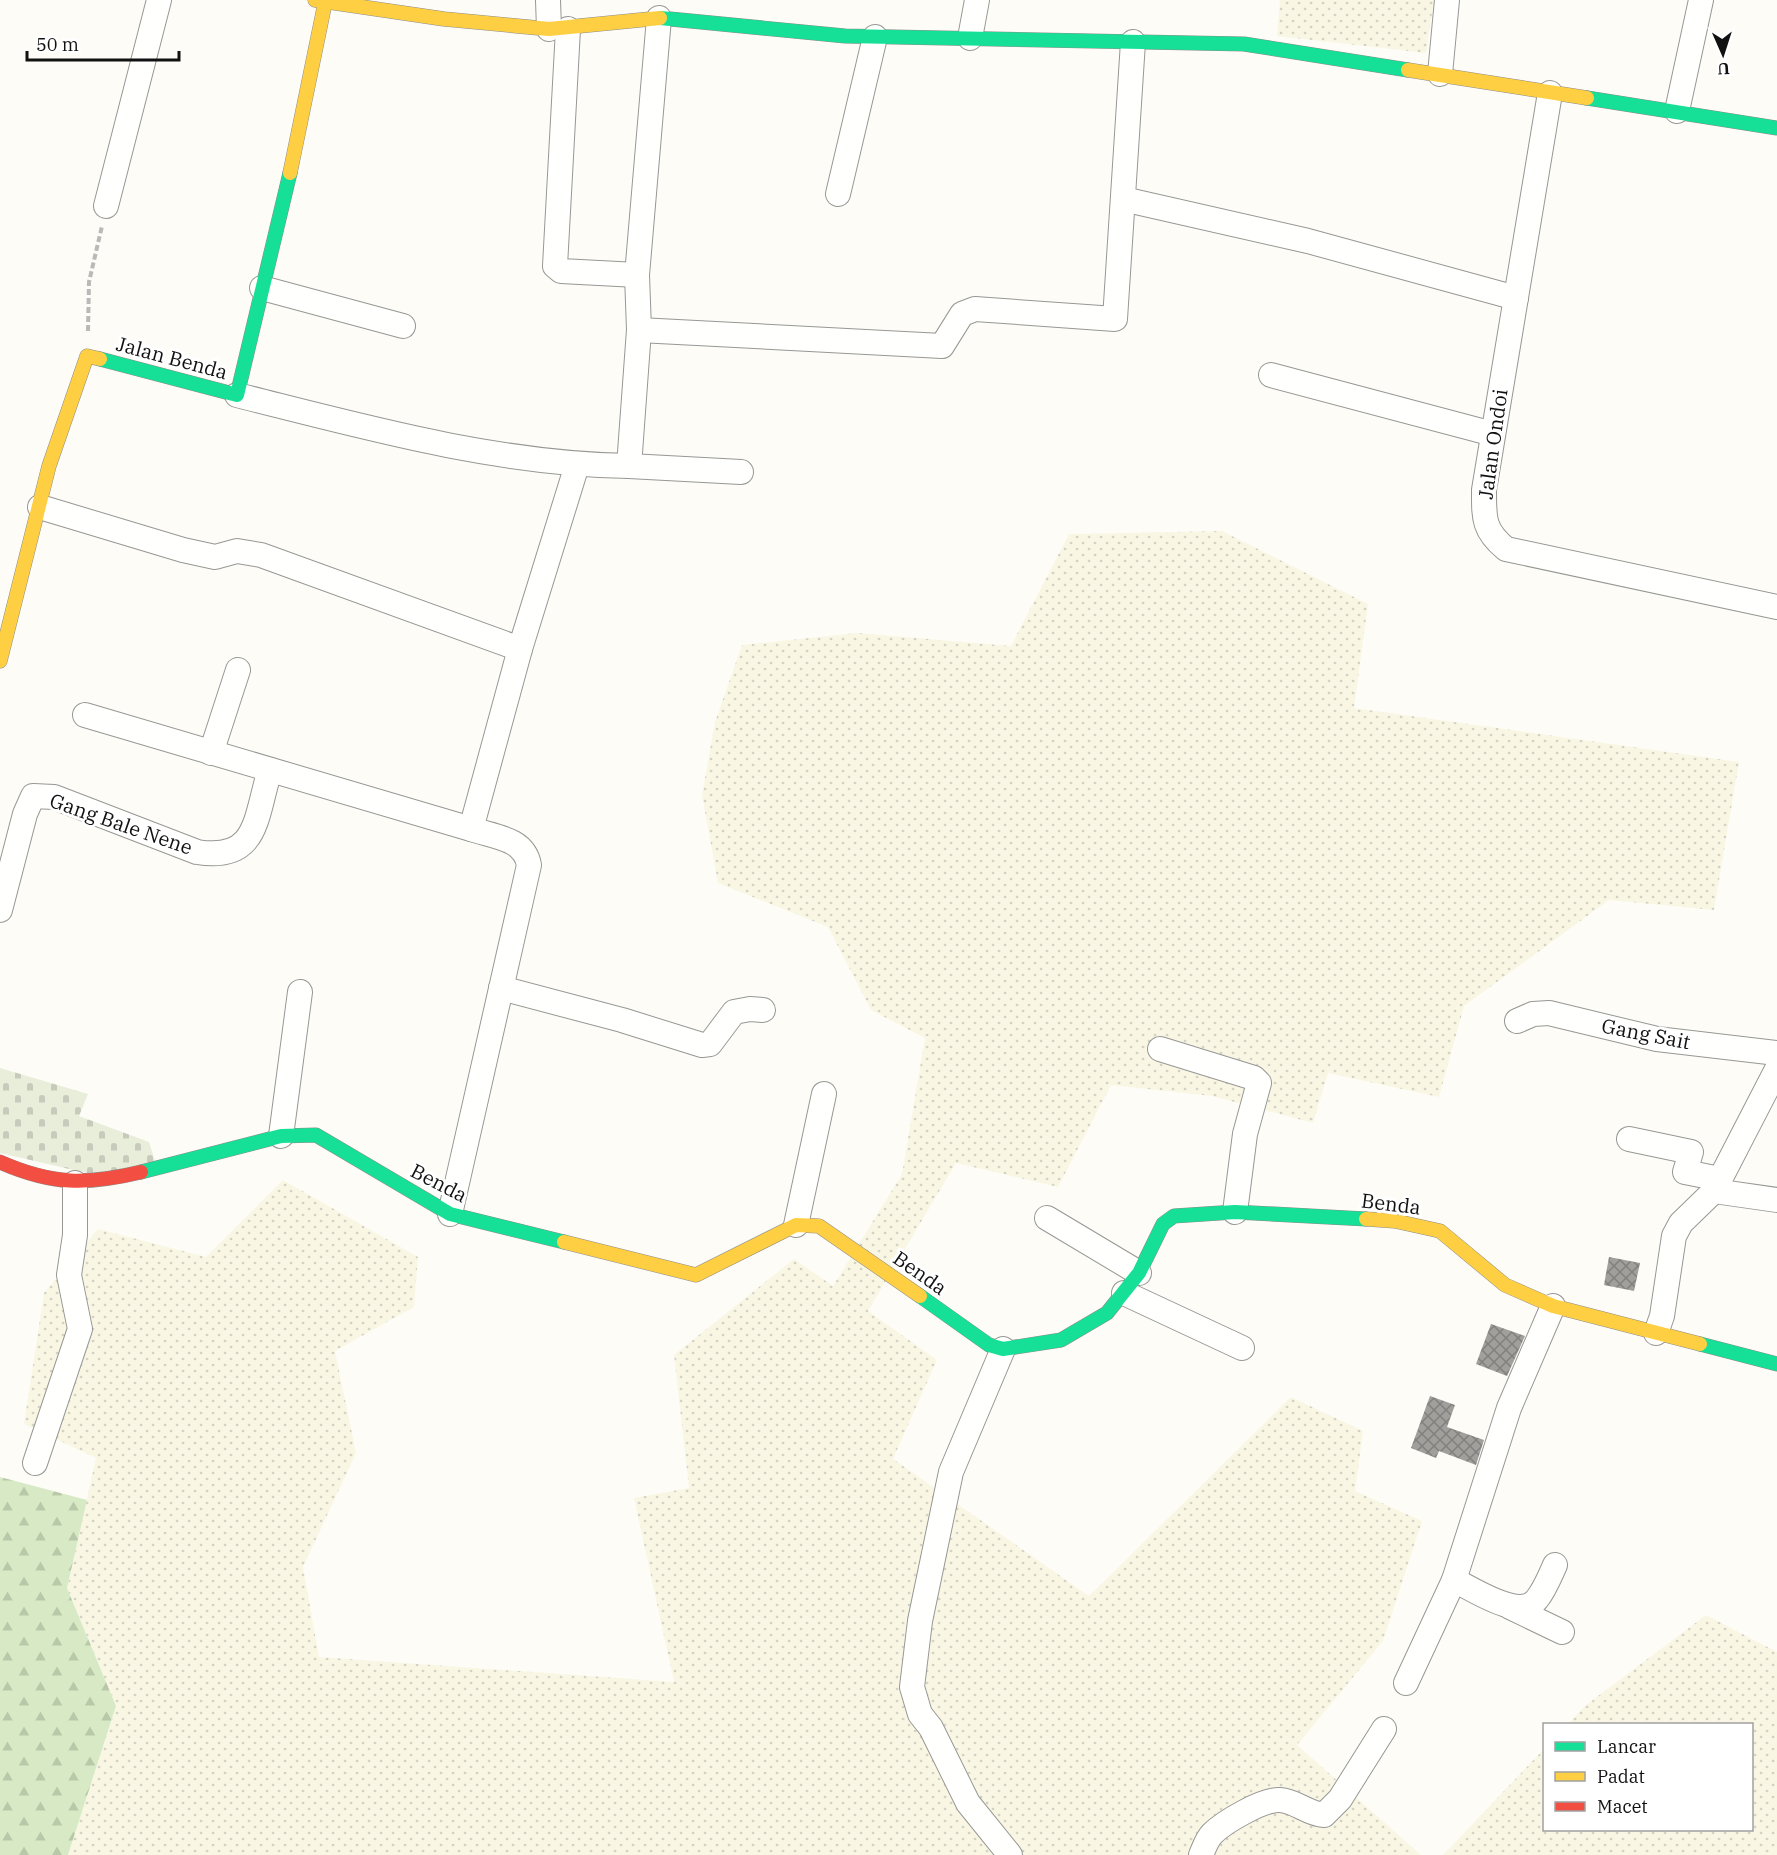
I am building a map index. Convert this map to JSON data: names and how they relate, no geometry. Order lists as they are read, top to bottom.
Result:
{
  "streets": {
    "street": [
      "Jalan Benda",
      "Jalan Ondoi",
      "Gang Bale Nene",
      "Gang Sait",
      "Benda"
    ]
  },
  "legend": ["Lancar", "Padat", "Macet"],
  "scale_bar": "50 m",
  "north": "bottom"
}
